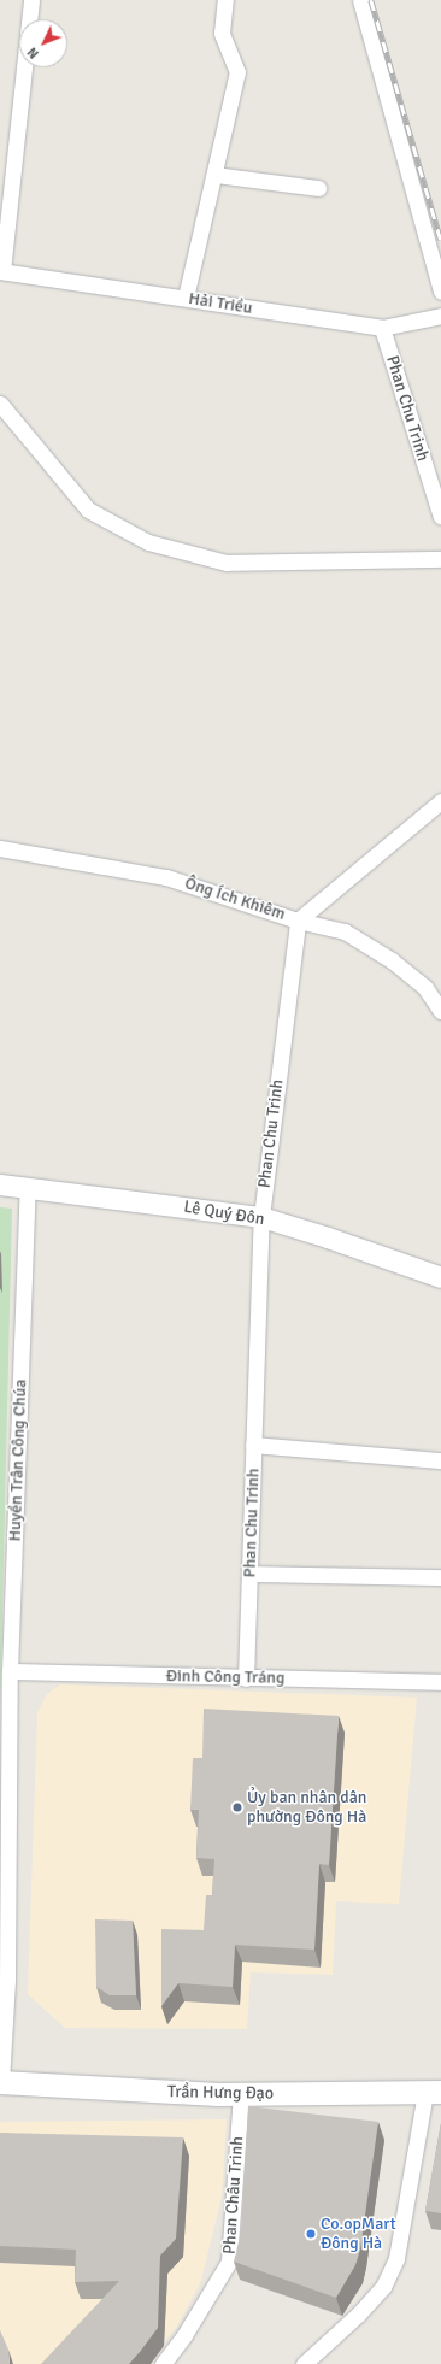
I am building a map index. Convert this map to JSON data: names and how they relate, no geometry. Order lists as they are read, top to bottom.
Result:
{
  "streets": {
    "main road": ["Trần Hưng Đạo"],
    "street": [
      "Hải Triều",
      "Phan Chu Trinh",
      "Ông Ích Khiêm",
      "Lê Quý Đôn",
      "Huyền Trân Công Chúa",
      "Đinh Công Tráng",
      "Phan Châu Trinh"
    ]
  },
  "crossings": [
    ["Hải Triều", "Phan Chu Trinh"],
    ["Phan Chu Trinh", "Ông Ích Khiêm"],
    ["Phan Chu Trinh", "Lê Quý Đôn"],
    ["Phan Chu Trinh", "Đinh Công Tráng"],
    ["Lê Quý Đôn", "Huyền Trân Công Chúa"],
    ["Huyền Trân Công Chúa", "Đinh Công Tráng"],
    ["Huyền Trân Công Chúa", "Trần Hưng Đạo"],
    ["Trần Hưng Đạo", "Phan Châu Trinh"]
  ],
  "places": ["Ủy ban nhân dân phường Đông Hà", "Co.opMart Đông Hà"],
  "north": "bottom left"
}
